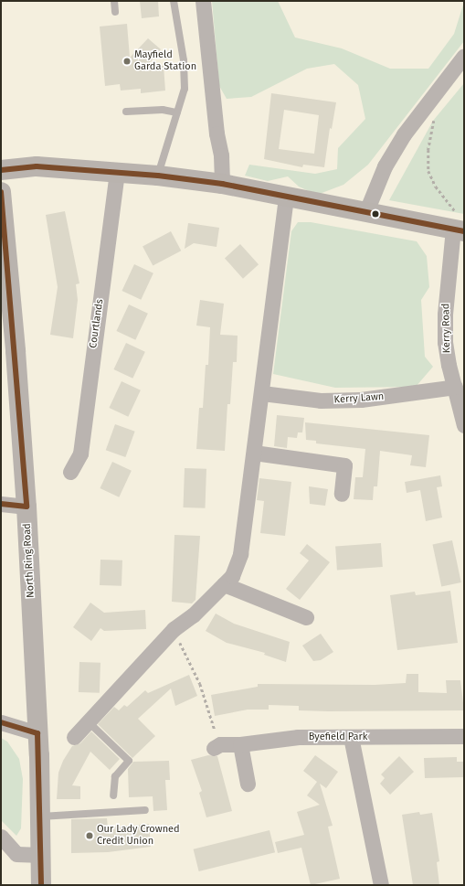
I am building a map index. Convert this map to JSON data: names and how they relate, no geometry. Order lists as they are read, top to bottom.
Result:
{
  "streets": {
    "main road": ["North Ring Road"],
    "street": [
      "Courtlands",
      "Kerry Road",
      "Kerry Lawn",
      "Byefield Park"
    ]
  },
  "crossings": [
    ["Kerry Road", "Kerry Lawn"]
  ],
  "places": ["Mayfield Garda Station", "Our Lady Crowned Credit Union"]
}
